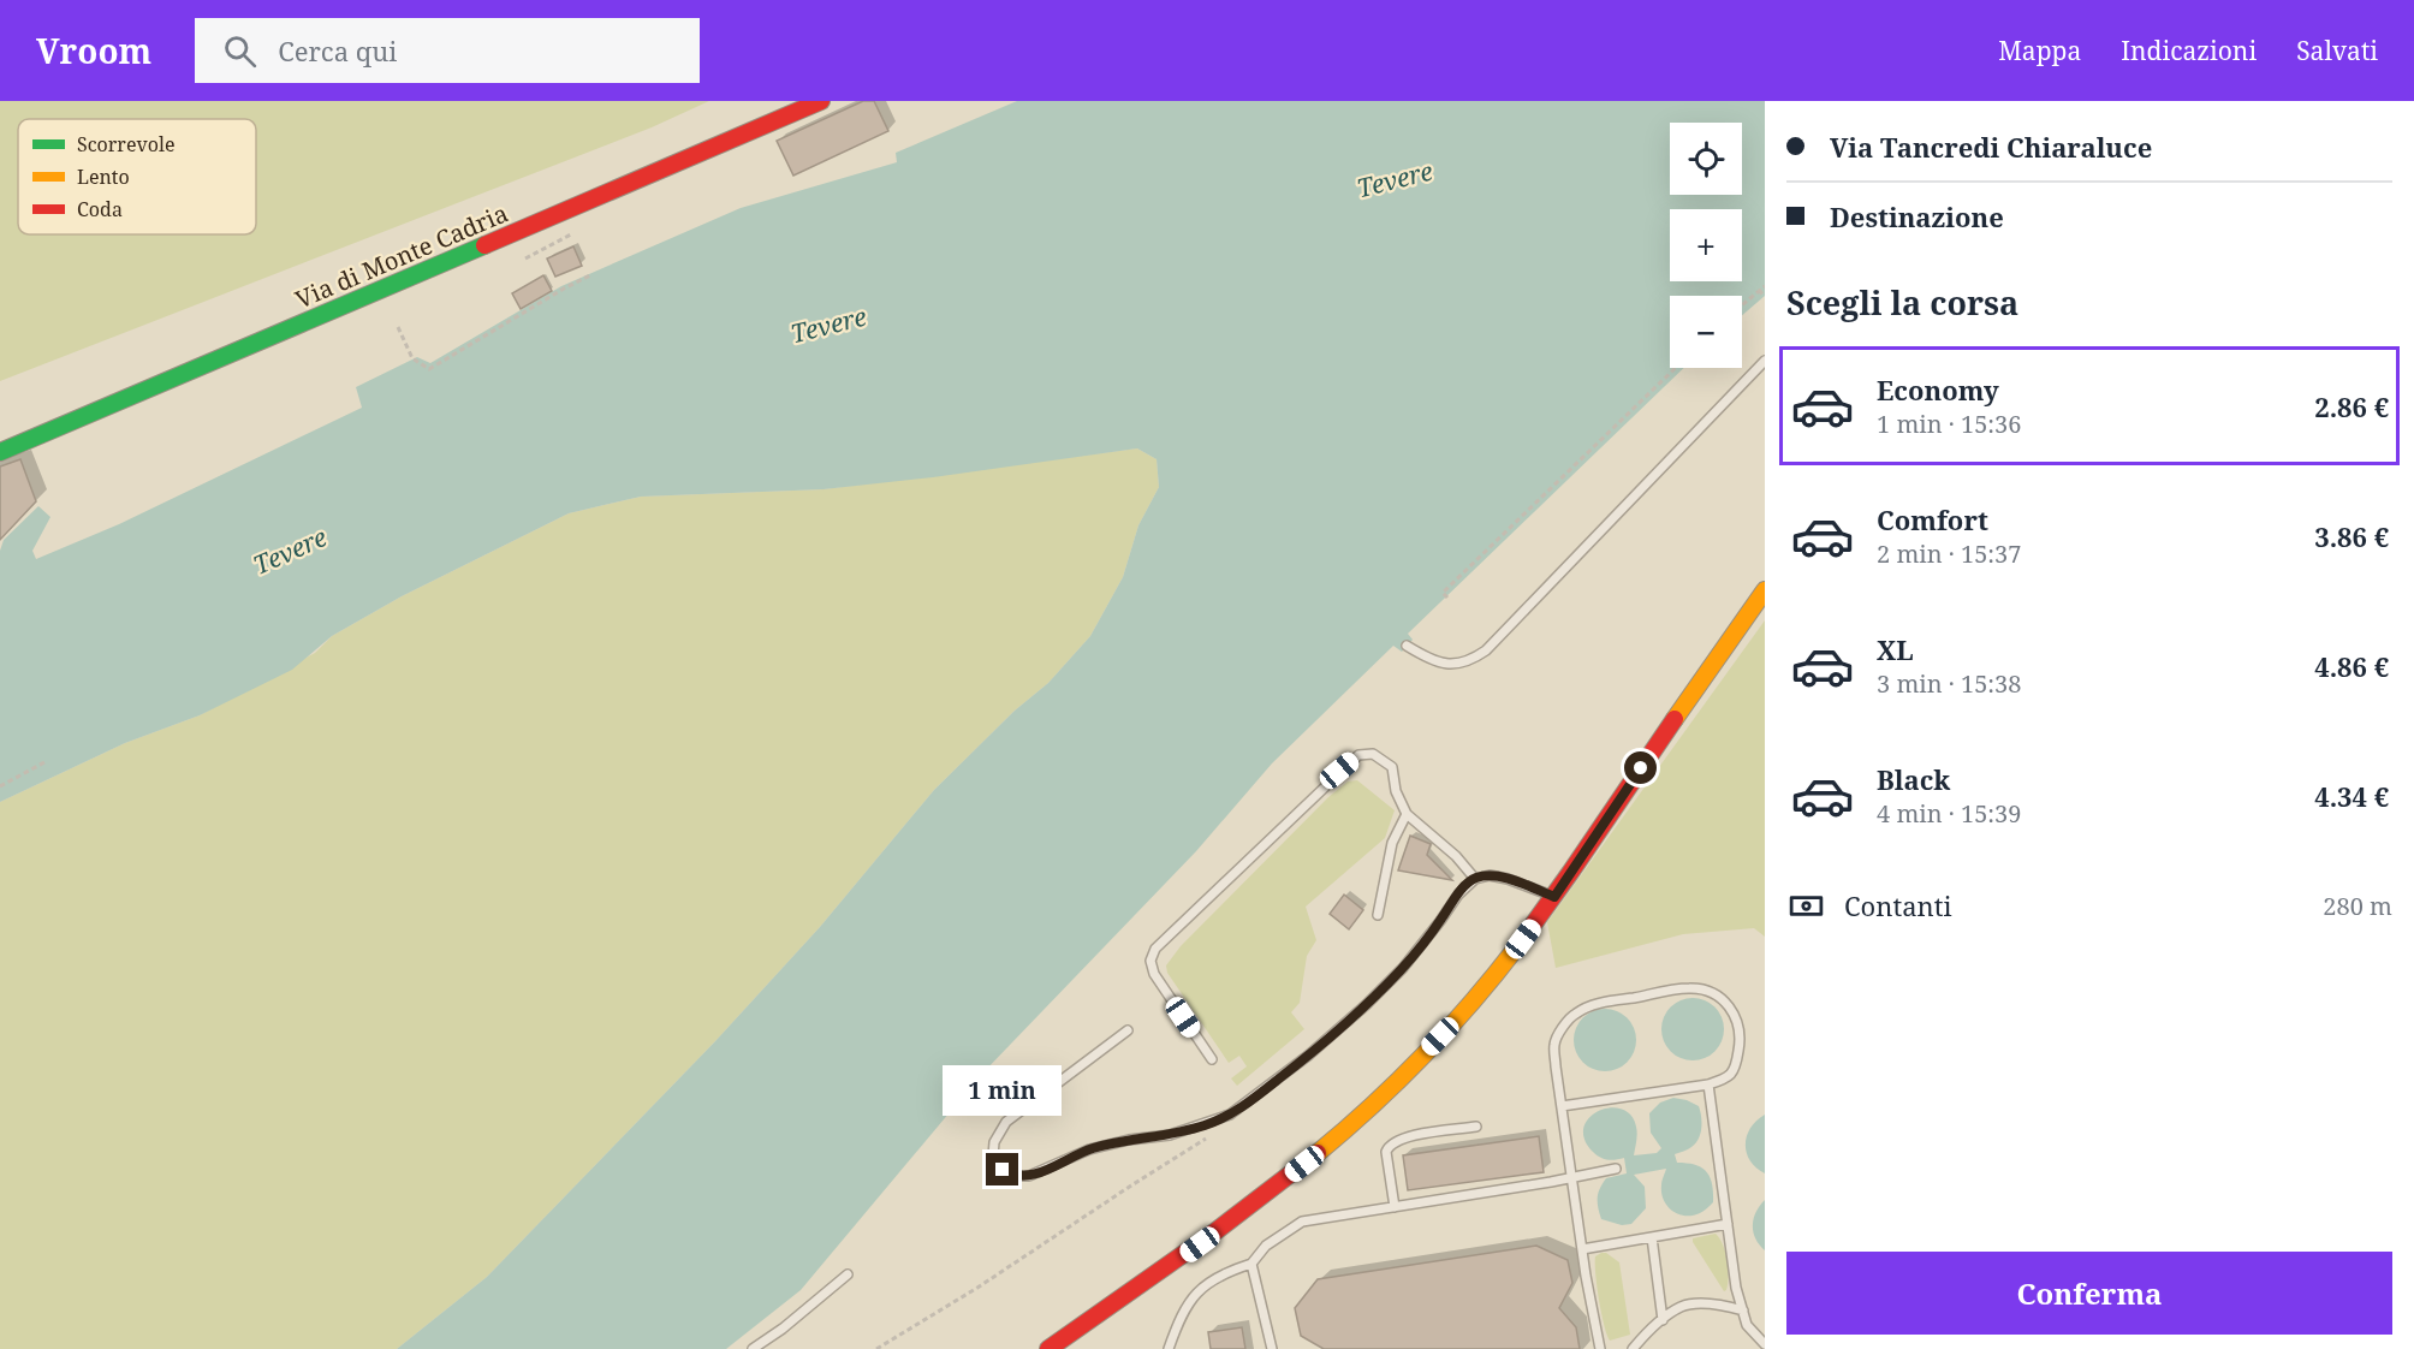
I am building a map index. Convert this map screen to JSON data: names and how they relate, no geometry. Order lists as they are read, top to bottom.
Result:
{
  "streets": {
    "street": ["Via di Monte Cadria"]
  },
  "water": ["Tevere"],
  "legend": ["Scorrevole", "Lento", "Coda"],
  "page": {
    "header": "Vroom",
    "search": "Cerca qui",
    "nav": ["Mappa", "Indicazioni", "Salvati"],
    "banner": ["Via Tancredi Chiaraluce", "Destinazione"],
    "map_buttons": ["+", "−"],
    "heading": "Scegli la corsa",
    "list": [
      {
        "name": "Economy",
        "note": "1 min · 15:36",
        "value": "2.86 €"
      },
      {
        "name": "Comfort",
        "note": "2 min · 15:37",
        "value": "3.86 €"
      },
      {
        "name": "XL",
        "note": "3 min · 15:38",
        "value": "4.86 €"
      },
      {
        "name": "Black",
        "note": "4 min · 15:39",
        "value": "4.34 €"
      }
    ],
    "pay": ["Contanti", "280 m"],
    "bubble": "1 min",
    "buttons": "Conferma"
  }
}
